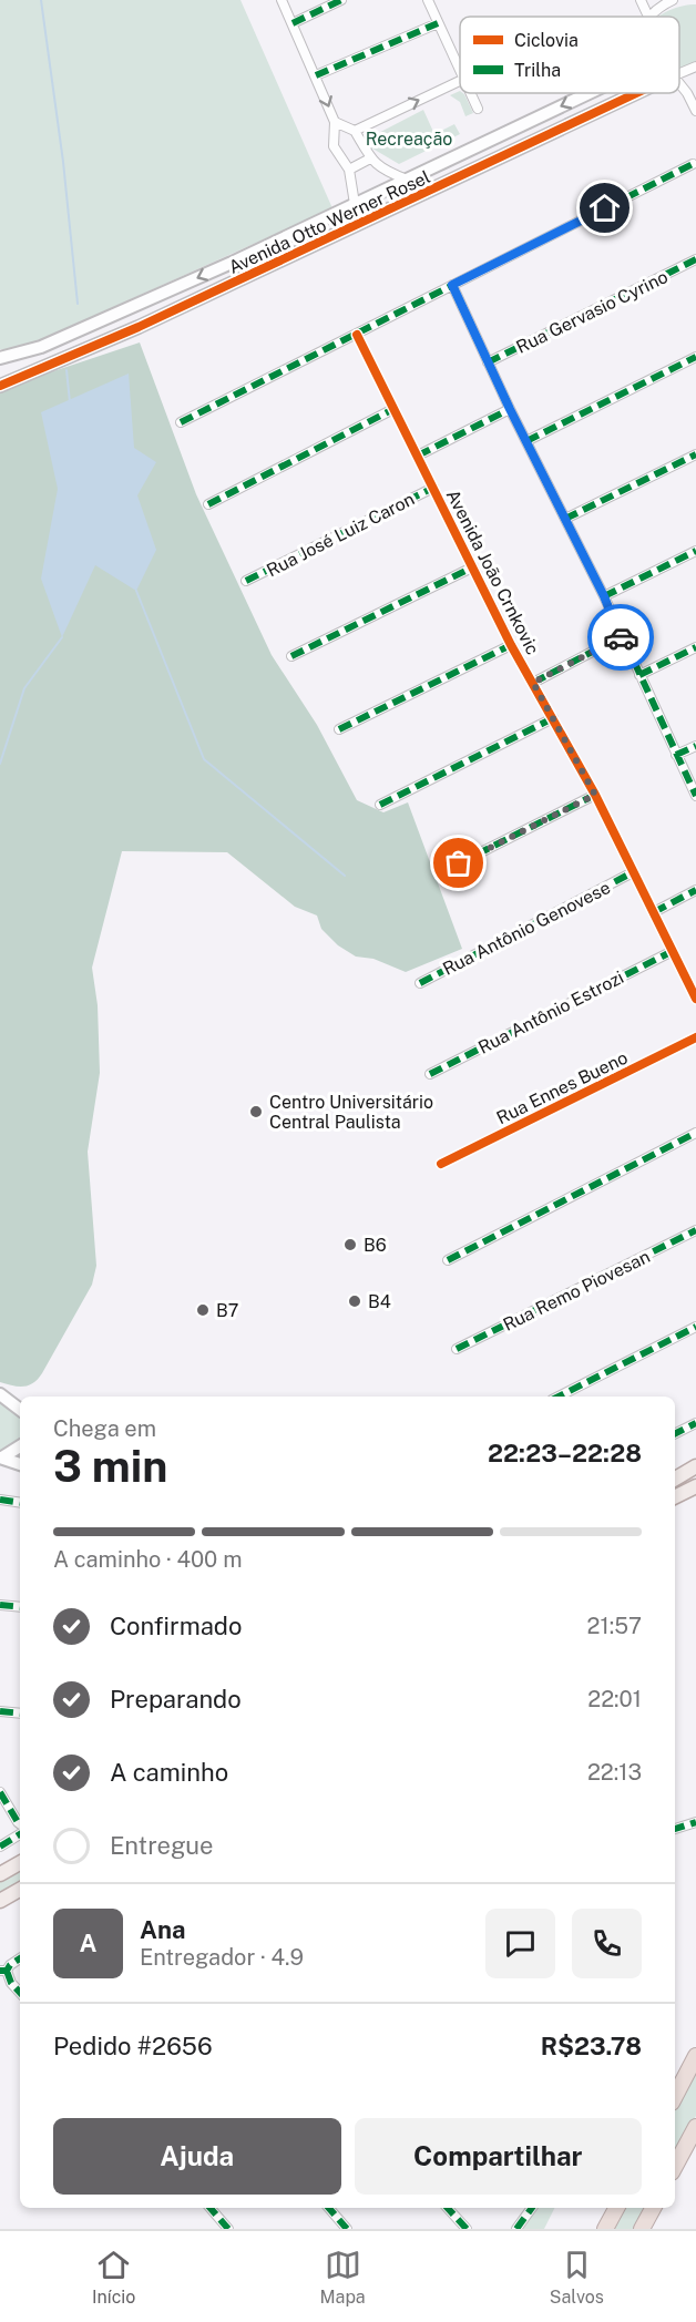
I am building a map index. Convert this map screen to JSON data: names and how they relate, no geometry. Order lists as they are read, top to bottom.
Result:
{
  "streets": {
    "street": [
      "Avenida Otto Werner Rosel",
      "Rua Gervasio Cyrino",
      "Rua José Luiz Caron",
      "Avenida João Crnkovic",
      "Rua Antônio Genovese",
      "Rua Antônio Estrozi",
      "Rua Ennes Bueno",
      "Rua Remo Piovesan"
    ]
  },
  "crossings": [
    ["Rua José Luiz Caron", "Avenida João Crnkovic"],
    ["Avenida João Crnkovic", "Rua Antônio Genovese"],
    ["Avenida João Crnkovic", "Rua Antônio Estrozi"]
  ],
  "parks": ["Recreação"],
  "places": [
    "Centro Universitário Central Paulista",
    "B6",
    "B4",
    "B7"
  ],
  "legend": ["Ciclovia", "Trilha"],
  "page": {
    "heading": ["3 min", "Chega em", "22:23–22:28"],
    "panel": [
      "Ana",
      "Entregador · 4.9",
      "Pedido #2656",
      "R$23.78"
    ],
    "bar": "A caminho · 400 m",
    "list": [
      ["Confirmado", "21:57"],
      ["Preparando", "22:01"],
      ["A caminho", "22:13"],
      "Entregue"
    ],
    "round": "A",
    "buttons": ["Ajuda", "Compartilhar"],
    "tabs": ["Início", "Mapa", "Salvos"]
  }
}
